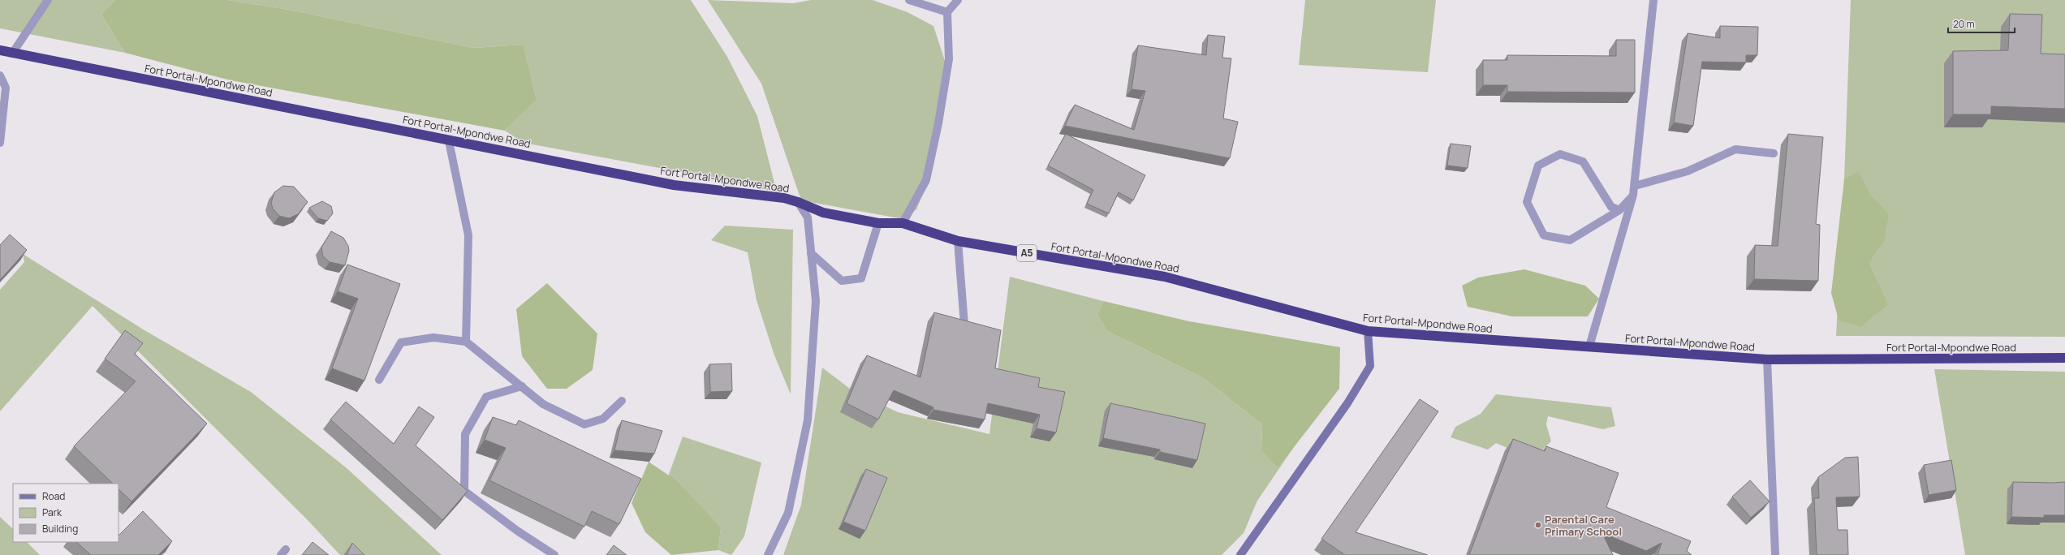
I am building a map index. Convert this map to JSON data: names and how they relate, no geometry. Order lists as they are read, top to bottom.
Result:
{
  "streets": {
    "highway": ["Fort Portal-Mpondwe Road", "A5"]
  },
  "places": ["Parental Care Primary School"],
  "legend": ["Road", "Park", "Building"],
  "scale_bar": "20 m"
}
